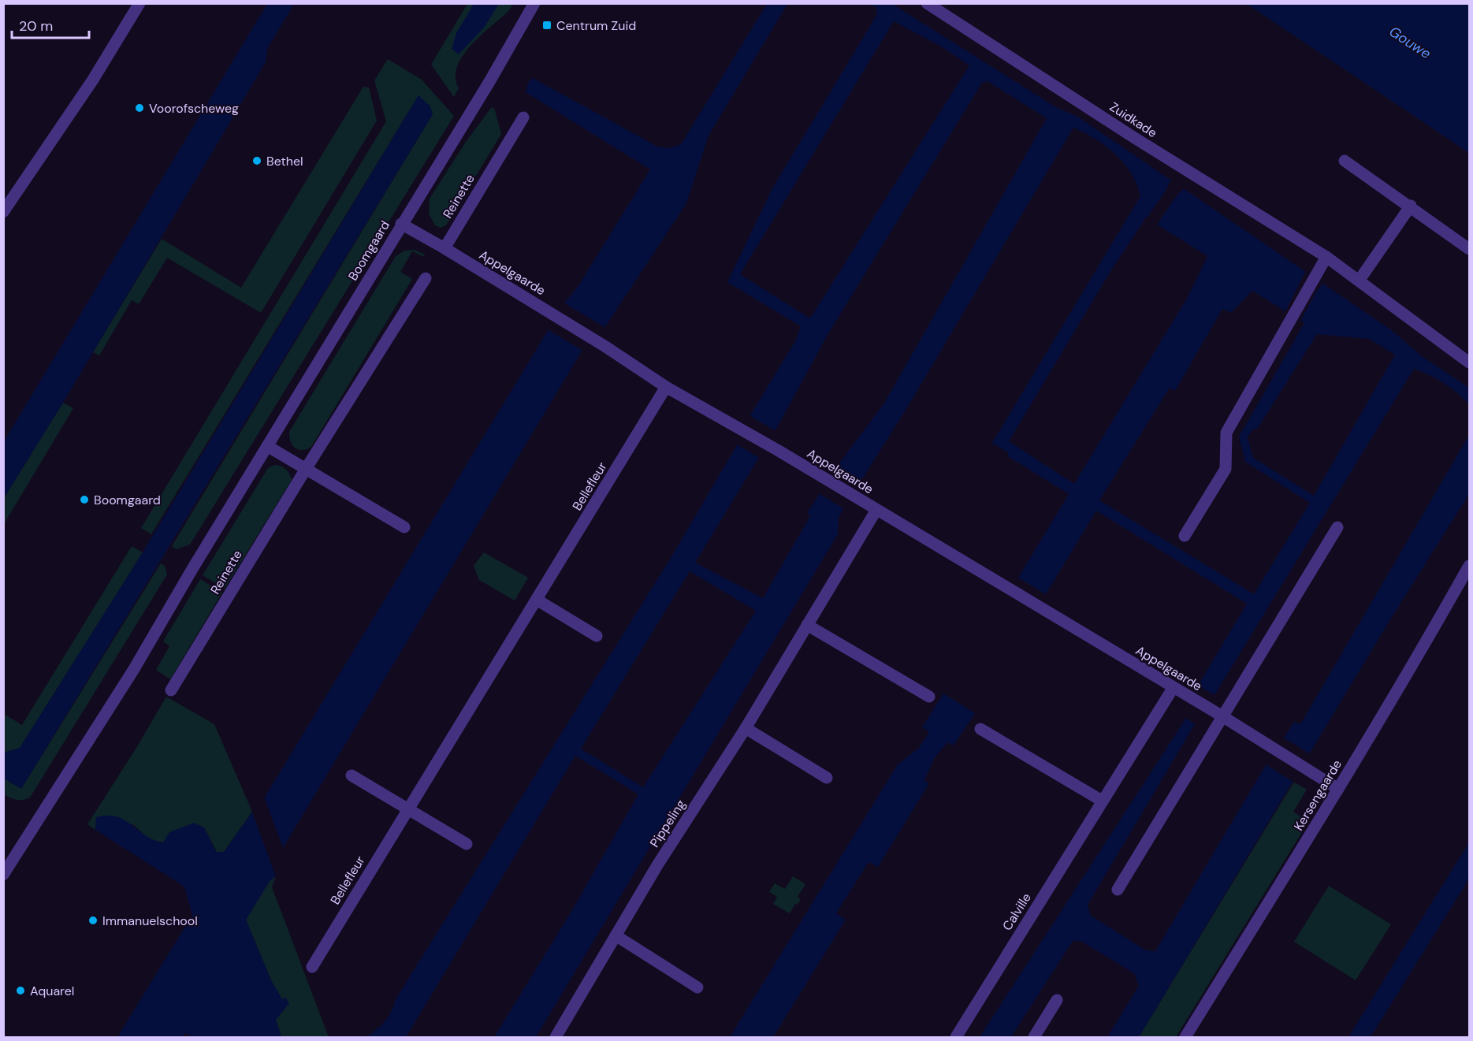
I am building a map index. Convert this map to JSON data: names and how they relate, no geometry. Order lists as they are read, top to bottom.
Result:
{
  "streets": {
    "street": [
      "Zuidkade",
      "Reinette",
      "Boomgaard",
      "Appelgaarde",
      "Bellefleur",
      "Kersengaarde",
      "Pippeling",
      "Calville"
    ]
  },
  "crossings": [
    ["Reinette", "Appelgaarde"],
    ["Appelgaarde", "Bellefleur"],
    ["Appelgaarde", "Kersengaarde"],
    ["Appelgaarde", "Pippeling"],
    ["Appelgaarde", "Calville"]
  ],
  "water": ["Gouwe"],
  "places": {
    "transit": ["Centrum Zuid"],
    "other": [
      "Voorofscheweg",
      "Bethel",
      "Boomgaard",
      "Immanuelschool",
      "Aquarel"
    ]
  },
  "scale_bar": "20 m"
}
